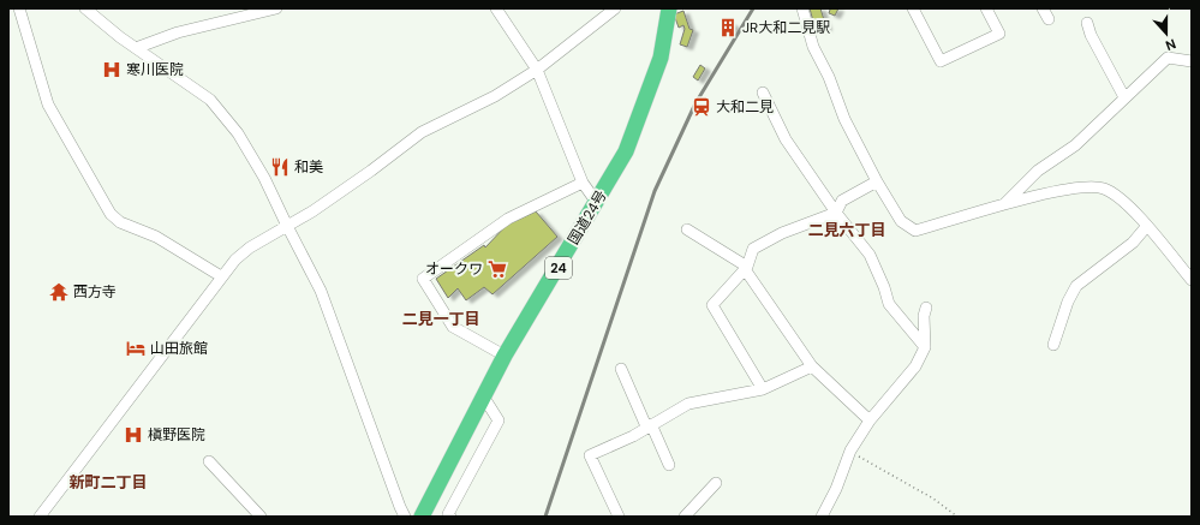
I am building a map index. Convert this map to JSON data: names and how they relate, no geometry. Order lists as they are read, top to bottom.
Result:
{
  "streets": {
    "highway": ["国道24号", "24"]
  },
  "districts": ["二見六丁目", "二見一丁目", "新町二丁目"],
  "places": {
    "building": ["JR大和二見駅"],
    "hospital": ["寒川医院", "槇野医院"],
    "station": ["大和二見"],
    "restaurant": ["和美"],
    "supermarket": ["オークワ"],
    "temple": ["西方寺"],
    "hotel": ["山田旅館"]
  },
  "north": "bottom"
}
